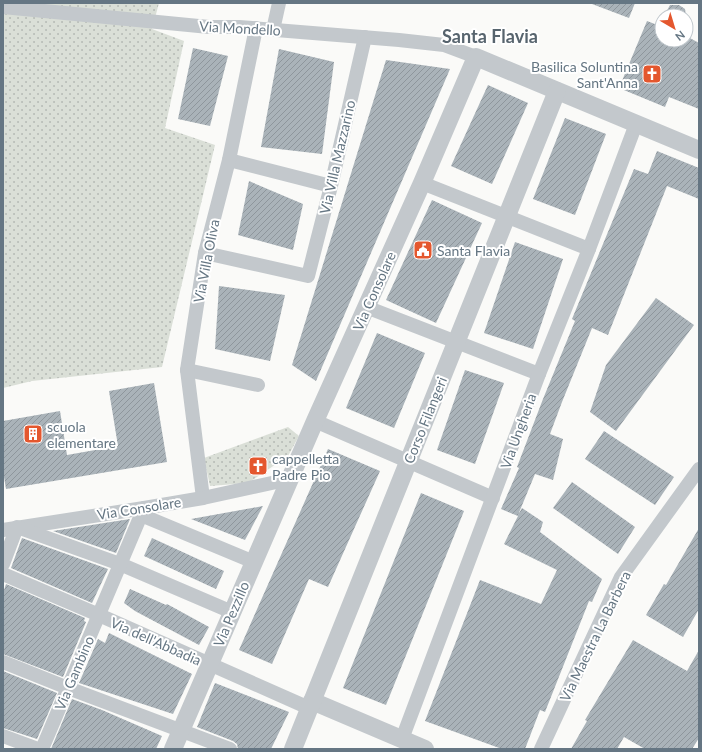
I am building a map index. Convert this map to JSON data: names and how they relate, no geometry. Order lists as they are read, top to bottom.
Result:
{
  "streets": {
    "street": [
      "Via Mondello",
      "Via Villa Mazzarino",
      "Via Villa Oliva",
      "Via Consolare",
      "Corso Filangeri",
      "Via Ungheria",
      "Via Pezzillo",
      "Via Maestra La Barbera",
      "Via dell'Abbadia",
      "Via Gambino"
    ]
  },
  "crossings": [
    ["Via Mondello", "Via Villa Mazzarino"],
    ["Via Mondello", "Via Villa Oliva"],
    ["Via Mondello", "Via Consolare"],
    ["Via Villa Mazzarino", "Via Villa Oliva"],
    ["Via Villa Oliva", "Via Consolare"],
    ["Via Consolare", "Via Pezzillo"],
    ["Via Consolare", "Via Gambino"],
    ["Corso Filangeri", "Via dell'Abbadia"],
    ["Via Pezzillo", "Via dell'Abbadia"],
    ["Via dell'Abbadia", "Via Gambino"]
  ],
  "districts": ["Santa Flavia"],
  "places": {
    "church": ["Basilica Soluntina Sant'Anna", "cappelletta Padre Pio"],
    "public building": ["Santa Flavia"],
    "building": ["scuola elementare"]
  },
  "north": "bottom right"
}
